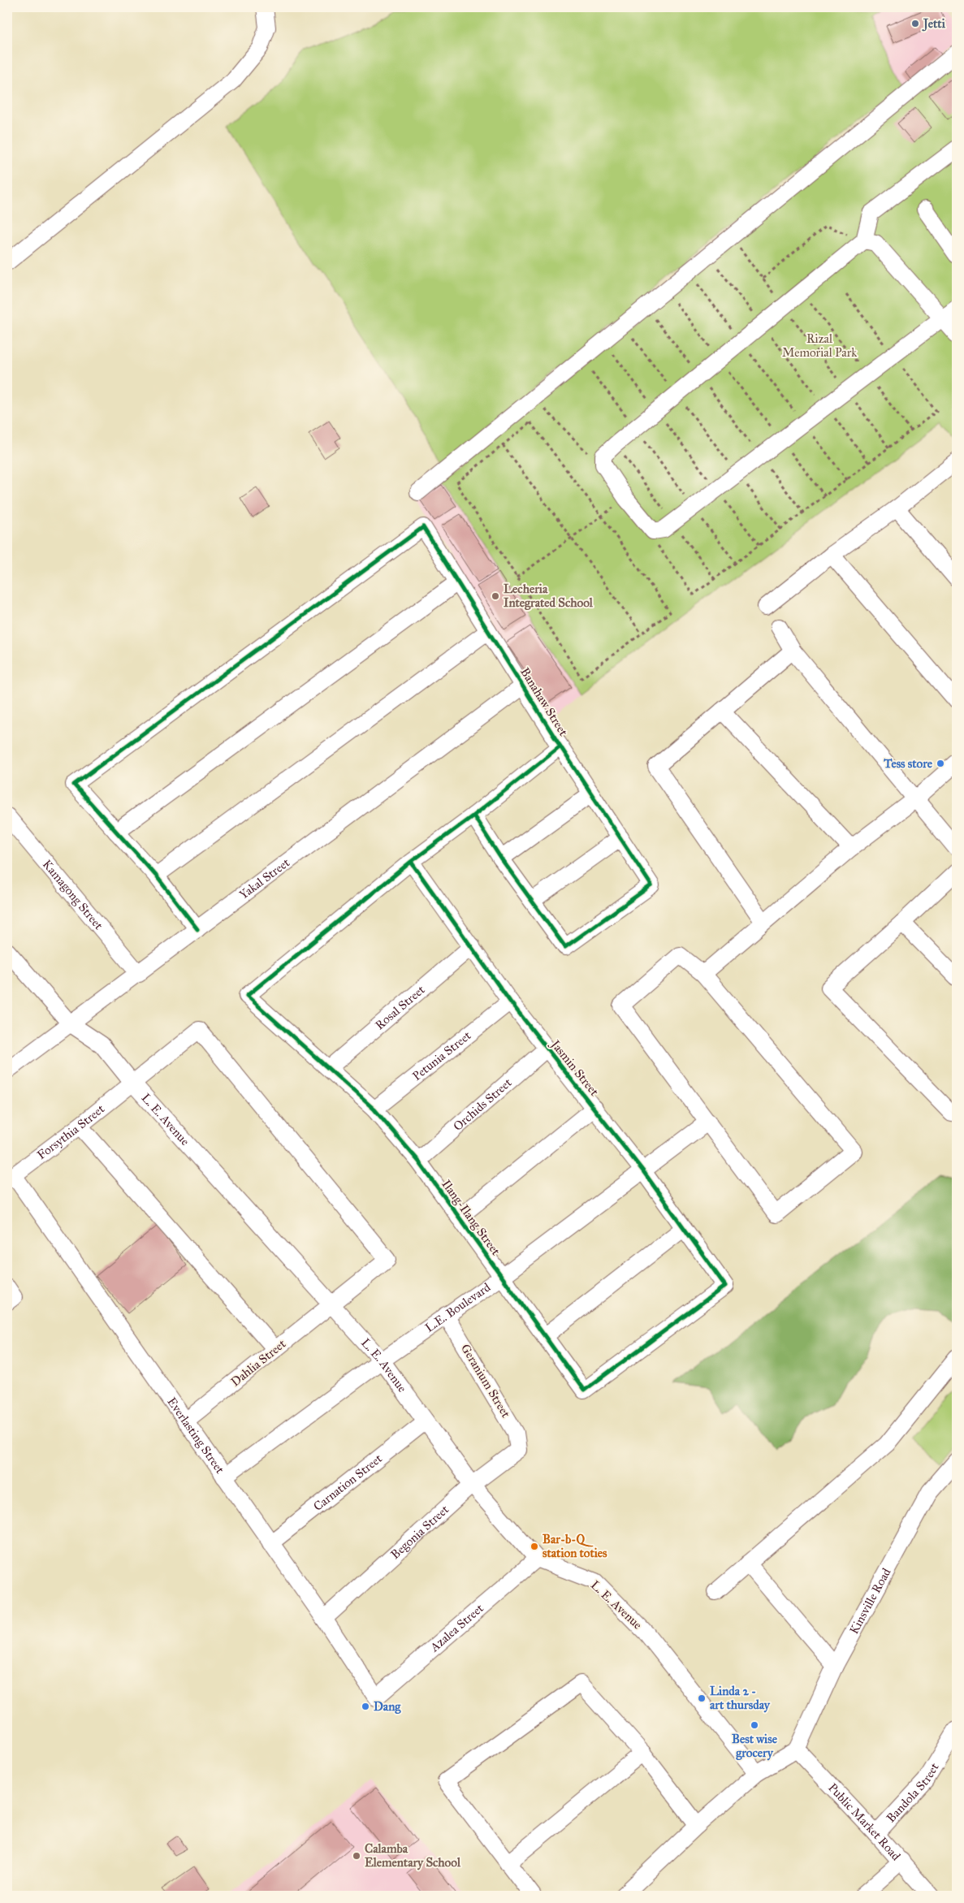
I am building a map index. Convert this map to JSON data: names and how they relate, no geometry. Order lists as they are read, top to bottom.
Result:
{
  "streets": {
    "street": [
      "Banahaw Street",
      "Yakal Street",
      "Kamagong Street",
      "Rosal Street",
      "Petunia Street",
      "Jasmin Street",
      "Orchids Street",
      "L. E. Avenue",
      "Forsythia Street",
      "Ilang-Ilang Street",
      "L.E. Boulevard",
      "Dahlia Street",
      "Geranium Street",
      "Everlasting Street",
      "Carnation Street",
      "Begonia Street",
      "Kinsville Road",
      "Azalea Street",
      "Bandola Street",
      "Public Market Road"
    ]
  },
  "crossings": [
    ["Banahaw Street", "Yakal Street"],
    ["Yakal Street", "Kamagong Street"],
    ["Yakal Street", "L. E. Avenue"],
    ["Rosal Street", "Jasmin Street"],
    ["Rosal Street", "Ilang-Ilang Street"],
    ["Petunia Street", "Jasmin Street"],
    ["Petunia Street", "Ilang-Ilang Street"],
    ["Jasmin Street", "Orchids Street"],
    ["Jasmin Street", "Ilang-Ilang Street"],
    ["Jasmin Street", "L.E. Boulevard"],
    ["Orchids Street", "Ilang-Ilang Street"],
    ["L. E. Avenue", "Forsythia Street"],
    ["L. E. Avenue", "L.E. Boulevard"],
    ["L. E. Avenue", "Dahlia Street"],
    ["L. E. Avenue", "Carnation Street"],
    ["L. E. Avenue", "Begonia Street"],
    ["L. E. Avenue", "Azalea Street"],
    ["Forsythia Street", "Dahlia Street"],
    ["Forsythia Street", "Everlasting Street"],
    ["Ilang-Ilang Street", "L.E. Boulevard"],
    ["L.E. Boulevard", "Geranium Street"],
    ["L.E. Boulevard", "Everlasting Street"],
    ["Dahlia Street", "Everlasting Street"],
    ["Geranium Street", "Begonia Street"],
    ["Everlasting Street", "Carnation Street"],
    ["Everlasting Street", "Begonia Street"],
    ["Everlasting Street", "Azalea Street"],
    ["Kinsville Road", "Public Market Road"],
    ["Bandola Street", "Public Market Road"]
  ],
  "parks": ["Rizal Memorial Park"],
  "places": [
    "Jetti",
    "Lecheria Integrated School",
    "Tess store",
    "Bar-b-Q station toties",
    "Linda 2 - art thursday",
    "Dang",
    "Best wise grocery",
    "Calamba Elementary School"
  ]
}
